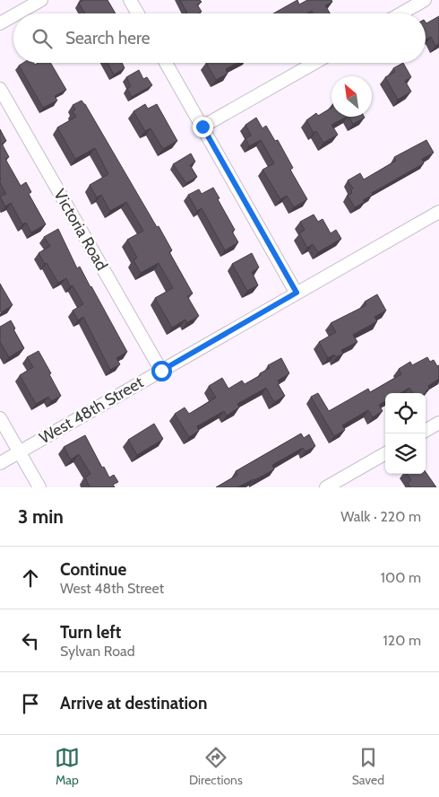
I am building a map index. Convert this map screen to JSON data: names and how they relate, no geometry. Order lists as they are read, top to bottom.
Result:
{
  "streets": {
    "street": ["Victoria Road", "West 48th Street"]
  },
  "crossings": [
    ["Victoria Road", "West 48th Street"]
  ],
  "north": "top left",
  "page": {
    "search": "Search here",
    "heading": ["3 min", "Walk · 220 m"],
    "list": [
      ["Continue", "West 48th Street", "100 m"],
      ["Turn left", "Sylvan Road", "120 m"],
      "Arrive at destination"
    ],
    "nav": ["Map", "Directions", "Saved"]
  }
}
